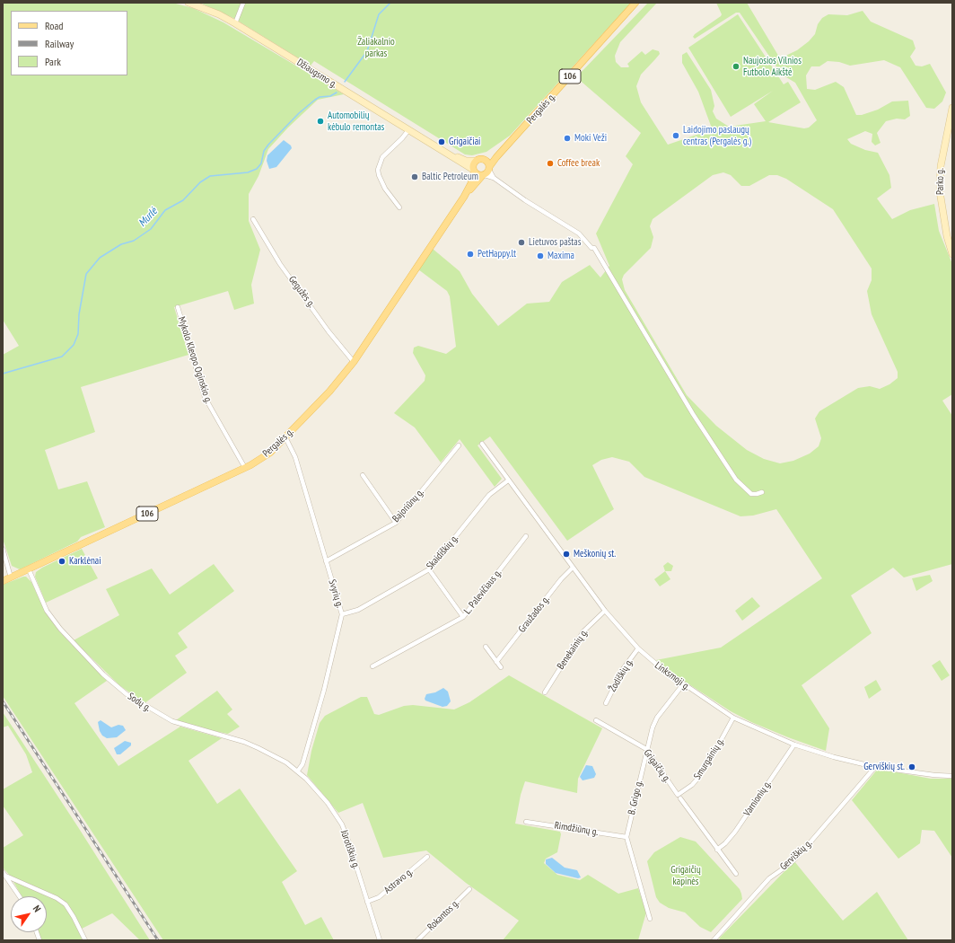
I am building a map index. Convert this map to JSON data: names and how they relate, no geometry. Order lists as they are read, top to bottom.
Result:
{
  "streets": {
    "main road": ["106", "Pergalės g."],
    "street": [
      "Džiaugsmo g.",
      "Parko g.",
      "Gegužės g.",
      "Mykolo Kleopo Oginskio g.",
      "Bajoriūnų g.",
      "Skaidiškių g.",
      "L. Palevičiaus g.",
      "Svyrių g.",
      "Graužados g.",
      "Benekainių g.",
      "Žodiškių g.",
      "Linksmoji g.",
      "Sodų g.",
      "Smurgainių g.",
      "Grigaičių g.",
      "B. Grigo g.",
      "Varnionių g.",
      "Rimdžiūnų g.",
      "Jūrotiškių g.",
      "Gerviškių g.",
      "Astravo g.",
      "Rokantos g."
    ]
  },
  "crossings": [
    ["Džiaugsmo g.", "Pergalės g."],
    ["Pergalės g.", "Gegužės g."],
    ["Pergalės g.", "Mykolo Kleopo Oginskio g."],
    ["Pergalės g.", "Svyrių g."],
    ["Pergalės g.", "Sodų g."],
    ["Bajoriūnų g.", "Svyrių g."],
    ["Skaidiškių g.", "Svyrių g."],
    ["Skaidiškių g.", "Linksmoji g."],
    ["Svyrių g.", "Sodų g."],
    ["Svyrių g.", "Jūrotiškių g."],
    ["Graužados g.", "Linksmoji g."],
    ["Benekainių g.", "Linksmoji g."],
    ["Žodiškių g.", "Linksmoji g."],
    ["Linksmoji g.", "Smurgainių g."],
    ["Linksmoji g.", "B. Grigo g."],
    ["Linksmoji g.", "Varnionių g."],
    ["Linksmoji g.", "Gerviškių g."],
    ["Sodų g.", "Jūrotiškių g."],
    ["Smurgainių g.", "Grigaičių g."],
    ["Grigaičių g.", "B. Grigo g."],
    ["Grigaičių g.", "Varnionių g."],
    ["B. Grigo g.", "Rimdžiūnų g."],
    ["Jūrotiškių g.", "Astravo g."]
  ],
  "water": ["Murlė"],
  "parks": ["Žaliakalnio parkas", "Grigaičių kapinės"],
  "places": [
    "Naujosios Vilnios Futbolo Aikštė",
    "Automobilių kėbulo remontas",
    "Laidojimo paslaugų centras (Pergalės g.)",
    "Moki Veži",
    "Grigaičiai",
    "Coffee break",
    "Baltic Petroleum",
    "Lietuvos paštas",
    "PetHappy.lt",
    "Maxima",
    "Meškonių st.",
    "Karklėnai",
    "Gerviškių st."
  ],
  "legend": ["Road", "Railway", "Park"],
  "north": "top right"
}
